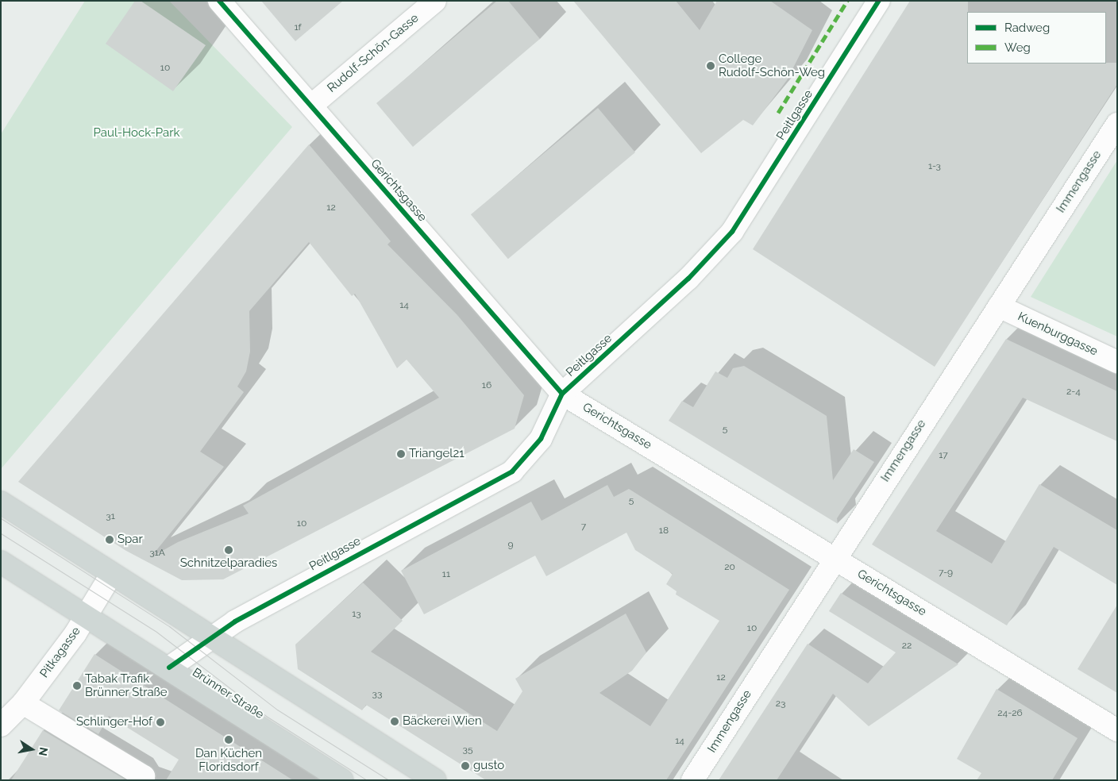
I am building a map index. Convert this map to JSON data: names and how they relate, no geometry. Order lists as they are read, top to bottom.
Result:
{
  "streets": {
    "main road": ["Brünner Straße"],
    "street": [
      "Rudolf-Schön-Gasse",
      "Peitlgasse",
      "Immengasse",
      "Gerichtsgasse",
      "Kuenburggasse",
      "Pitkagasse"
    ]
  },
  "crossings": [
    ["Rudolf-Schön-Gasse", "Gerichtsgasse"],
    ["Peitlgasse", "Gerichtsgasse"],
    ["Peitlgasse", "Brünner Straße"],
    ["Immengasse", "Gerichtsgasse"],
    ["Immengasse", "Kuenburggasse"],
    ["Pitkagasse", "Brünner Straße"]
  ],
  "parks": ["Paul-Hock-Park"],
  "places": [
    "College Rudolf-Schön-Weg",
    "Triangel21",
    "Spar",
    "Schnitzelparadies",
    "Tabak Trafik Brünner Straße",
    "Bäckerei Wien",
    "Schlinger-Hof",
    "Dan Küchen Floridsdorf",
    "gusto"
  ],
  "house_numbers": [
    "1f",
    "10",
    "1-3",
    "12",
    "14",
    "16",
    "2-4",
    "5",
    "17",
    "5",
    "31",
    "10",
    "7",
    "18",
    "9",
    "31A",
    "20",
    "7-9",
    "11",
    "13",
    "10",
    "22",
    "12",
    "33",
    "23",
    "24-26",
    "14",
    "35"
  ],
  "legend": ["Radweg", "Weg"],
  "north": "right"
}
